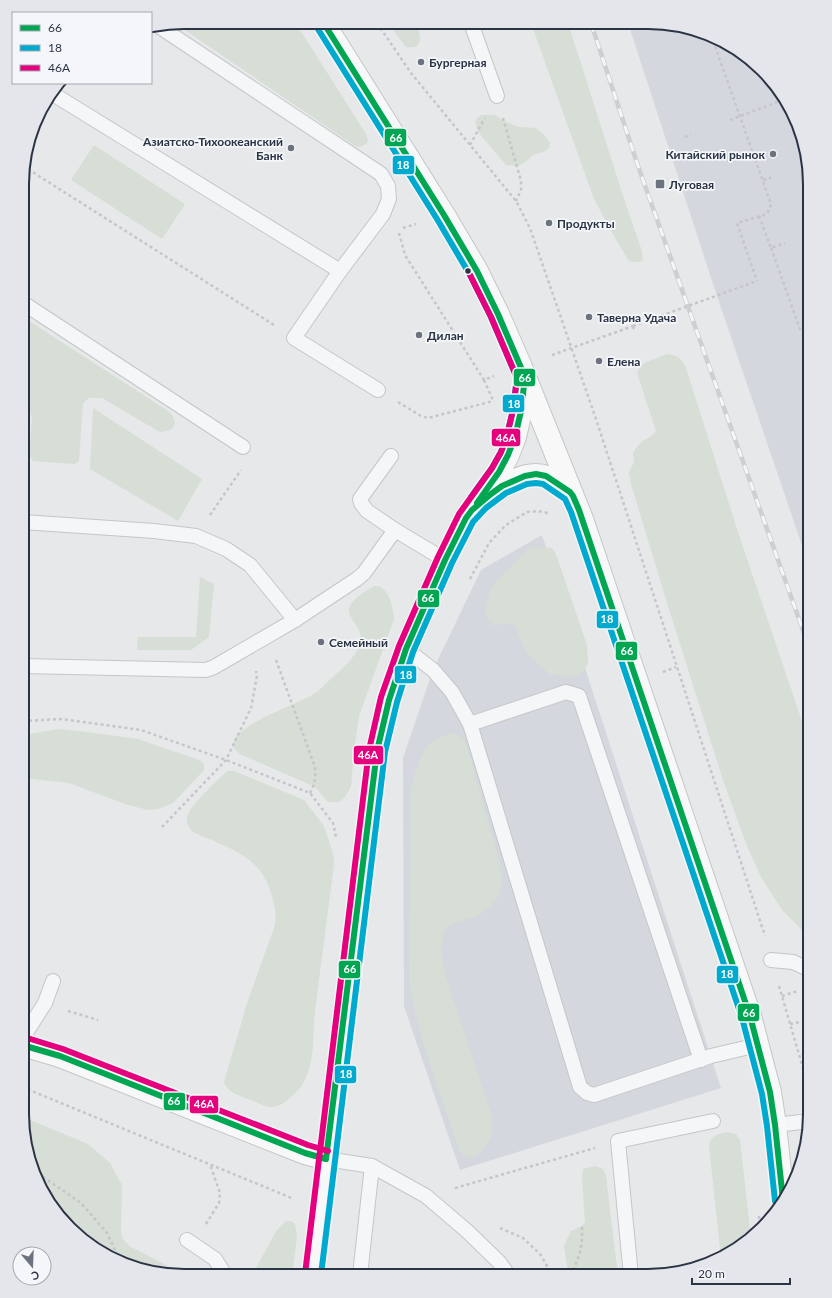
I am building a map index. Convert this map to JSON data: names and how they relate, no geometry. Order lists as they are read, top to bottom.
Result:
{
  "places": {
    "other": [
      "Бургерная",
      "Азиатско-Тихоокеанский Банк",
      "Китайский рынок",
      "Продукты",
      "Таверна Удача",
      "Дилан",
      "Елена",
      "Семейный"
    ],
    "transit": ["Луговая"]
  },
  "lines": ["transit line 66", "transit line 18", "transit line 46А"],
  "legend": ["66", "18", "46А"],
  "scale_bar": "20 m",
  "north": "bottom"
}
